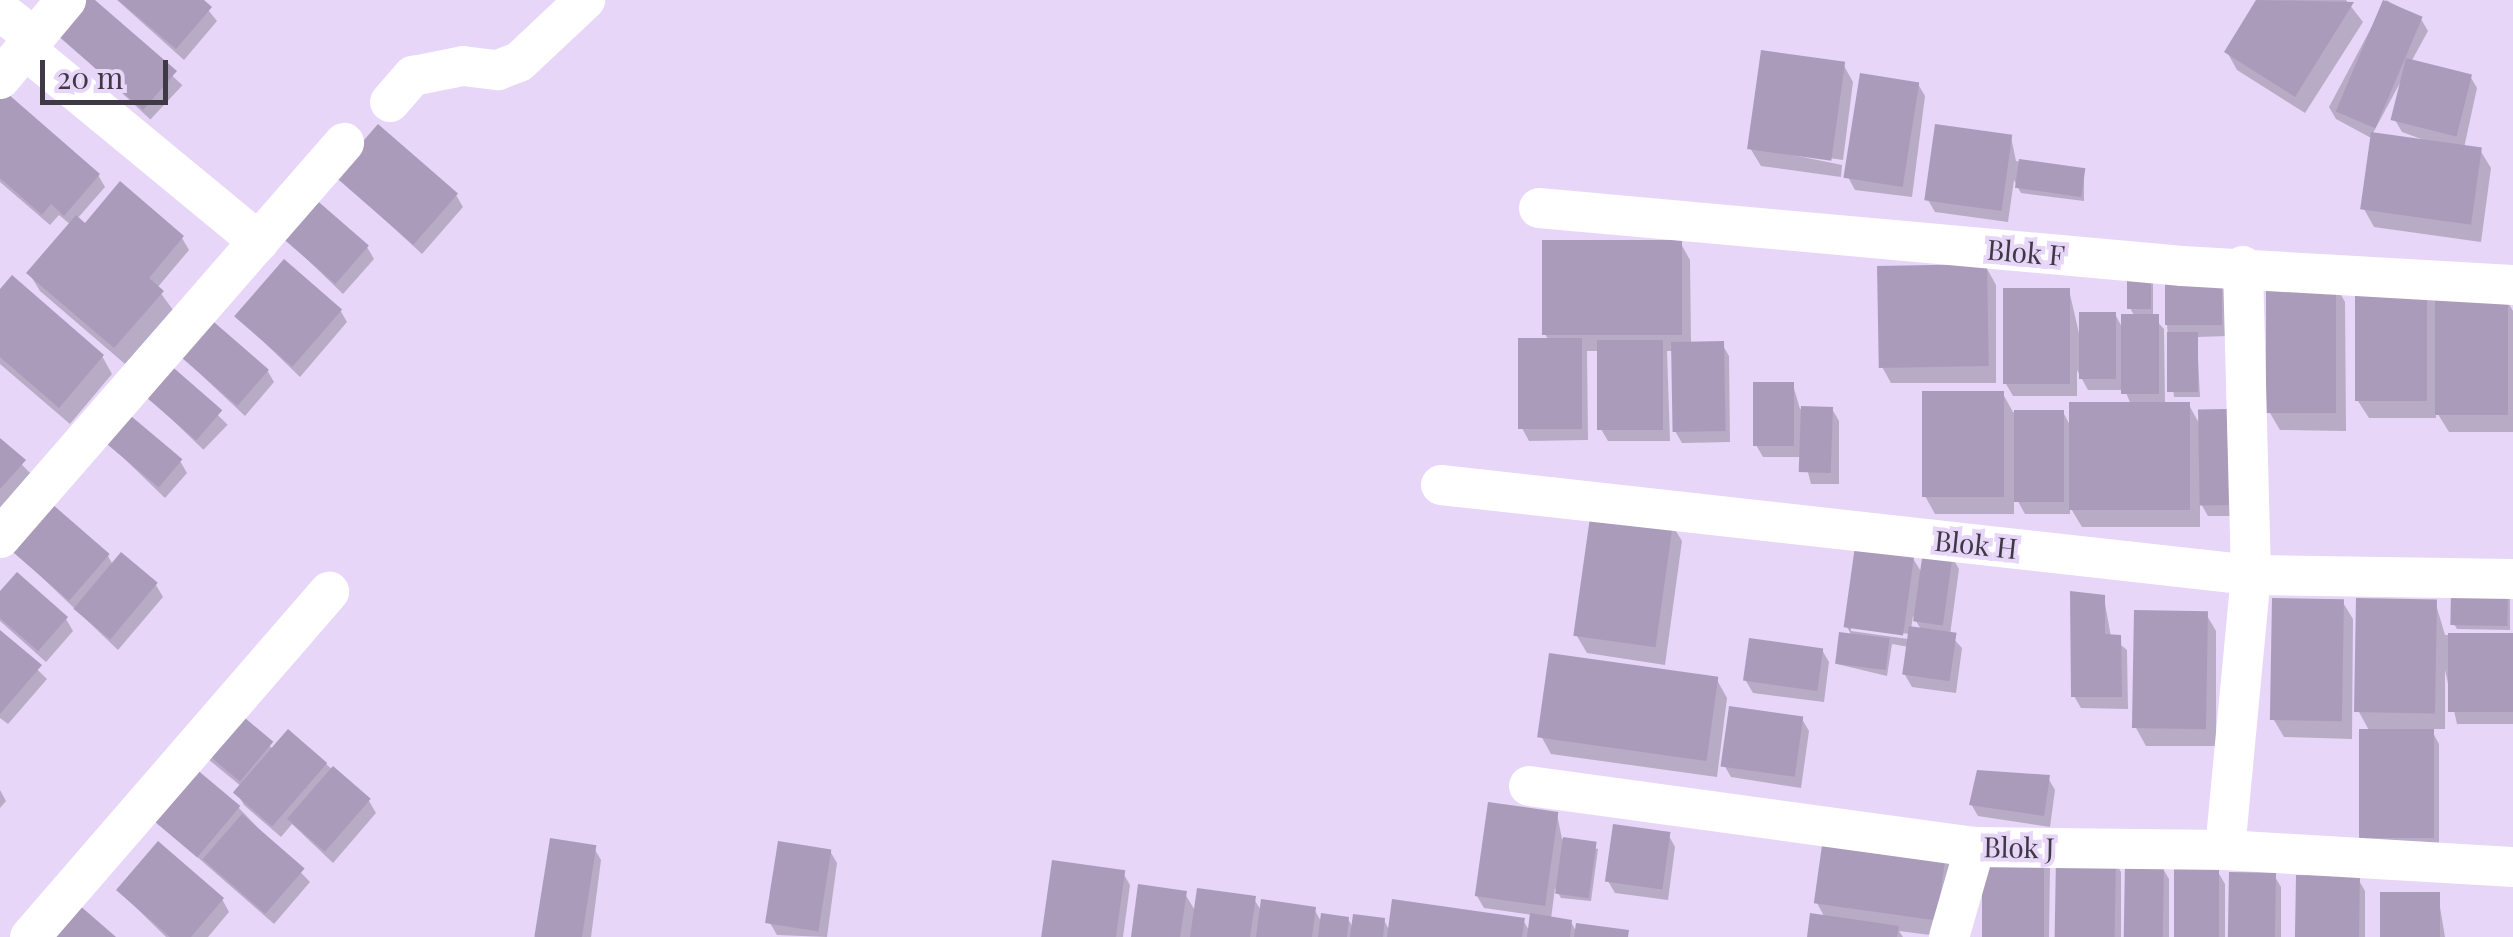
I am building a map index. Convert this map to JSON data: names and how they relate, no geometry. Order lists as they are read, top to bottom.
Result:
{
  "streets": {
    "street": ["Blok F", "Blok H", "Blok J"]
  },
  "scale_bar": "20 m"
}
